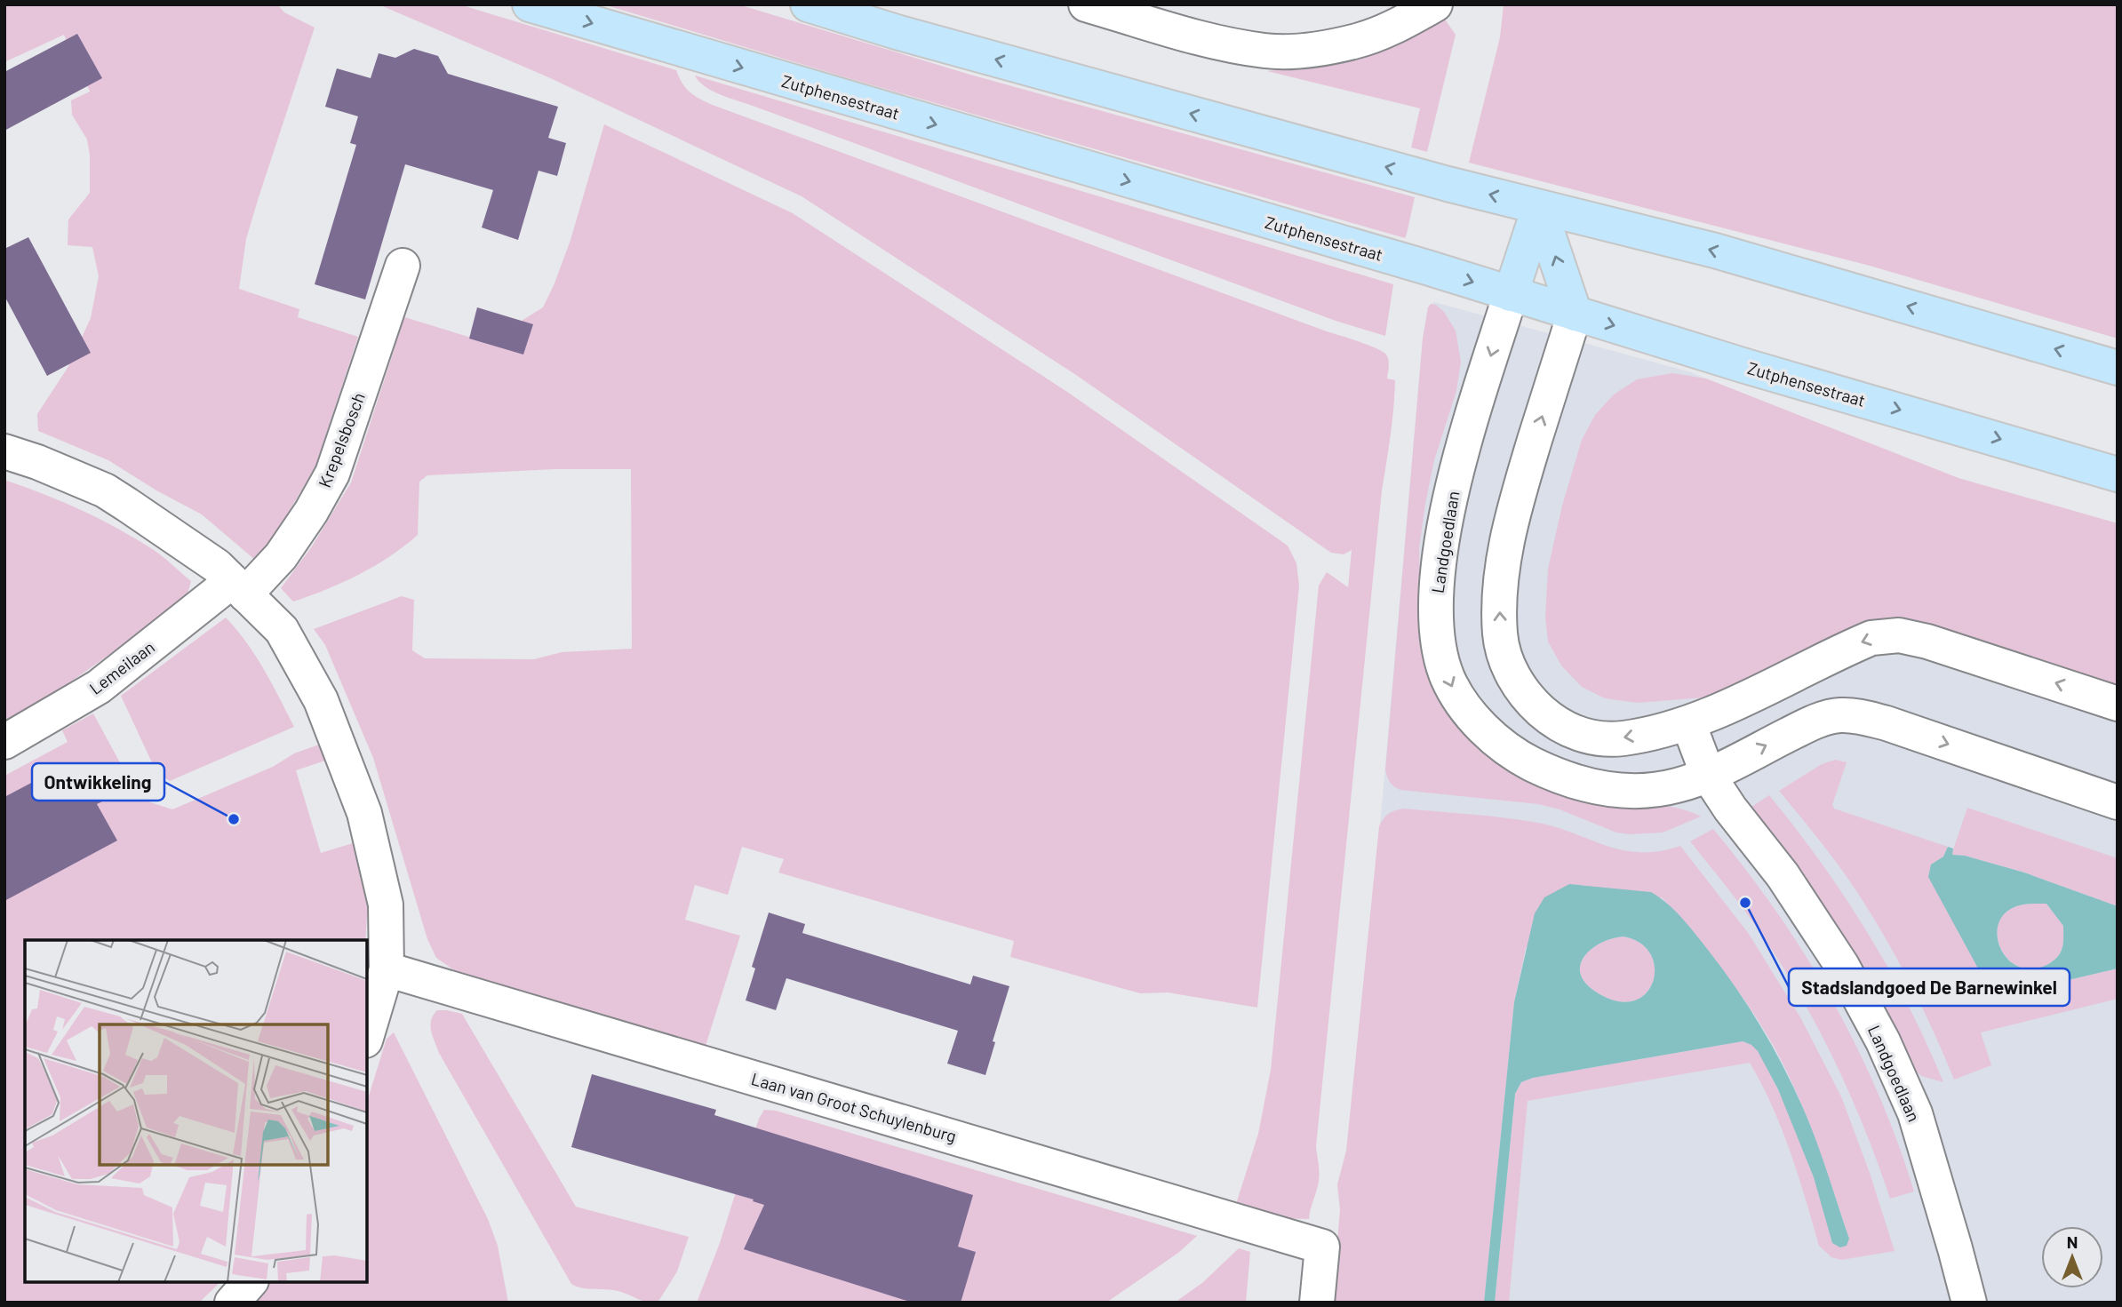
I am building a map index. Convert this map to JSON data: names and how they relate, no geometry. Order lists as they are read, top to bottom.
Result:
{
  "streets": {
    "main road": ["Zutphensestraat"],
    "street": [
      "Krepelsbosch",
      "Landgoedlaan",
      "Lemeilaan",
      "Laan van Groot Schuylenburg"
    ]
  },
  "crossings": [
    ["Zutphensestraat", "Landgoedlaan"],
    ["Krepelsbosch", "Lemeilaan"]
  ],
  "places": ["Ontwikkeling", "Stadslandgoed De Barnewinkel"],
  "north": "top"
}
